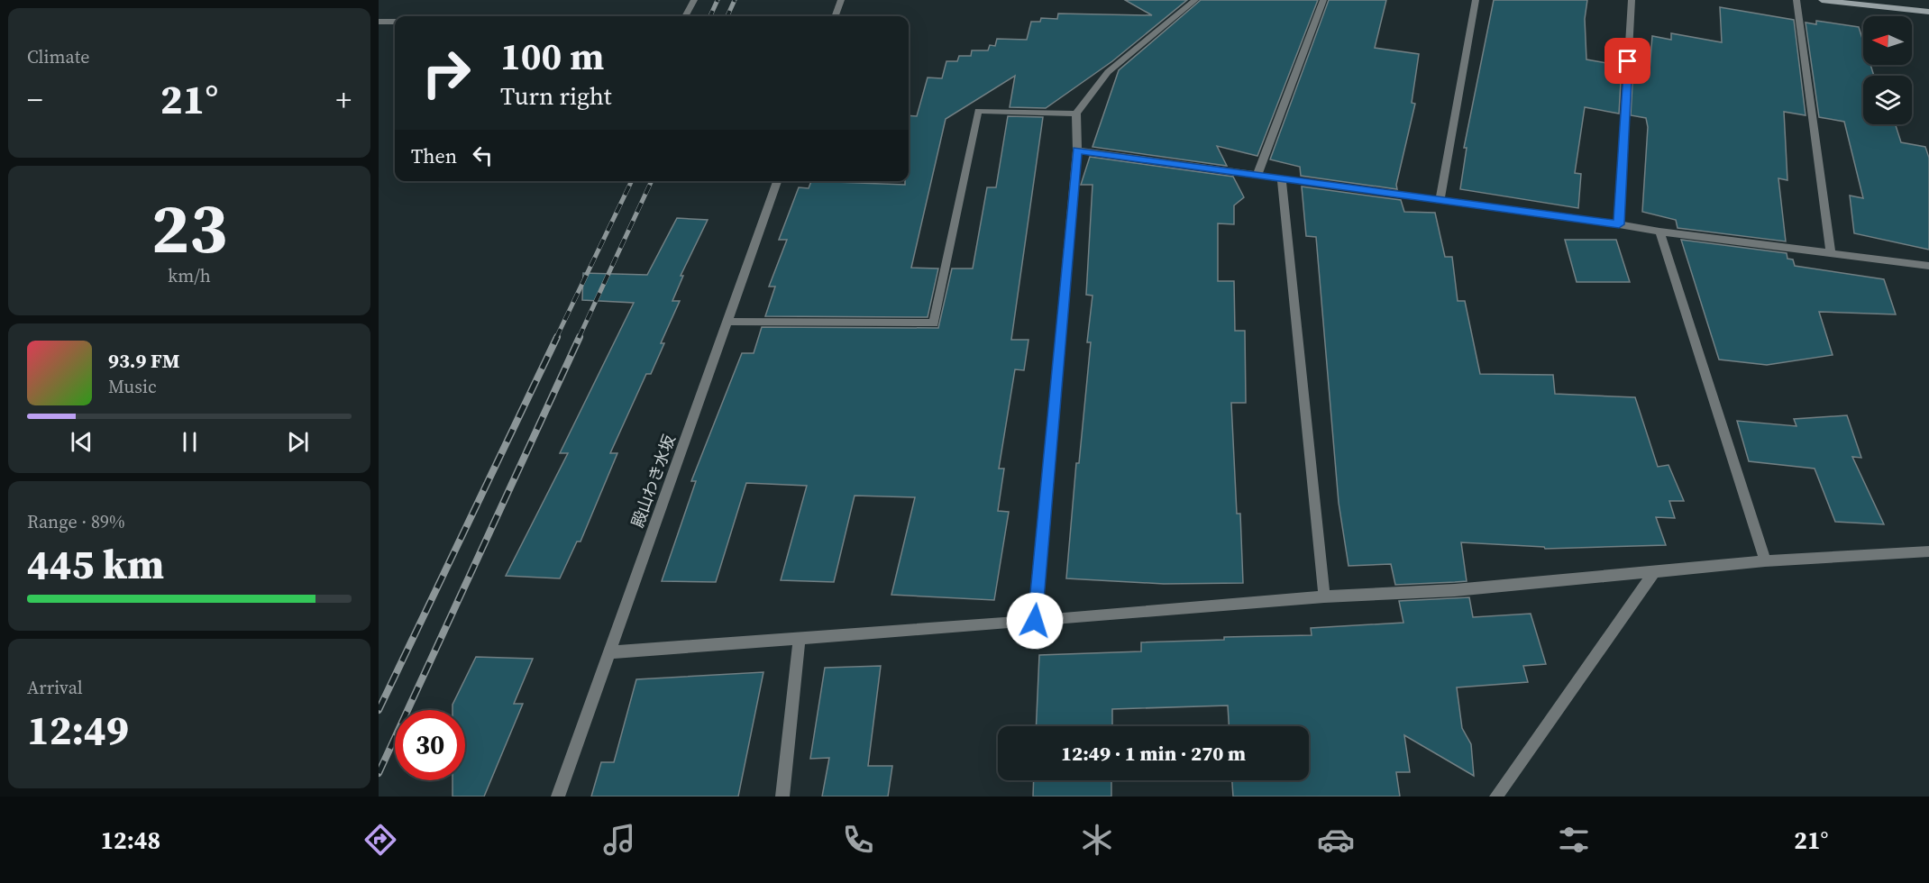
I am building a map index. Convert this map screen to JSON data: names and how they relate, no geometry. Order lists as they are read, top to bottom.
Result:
{
  "streets": {
    "street": ["殿山わき水坂"]
  },
  "north": "left",
  "page": {
    "tile": [
      "Climate",
      ["23", "km/h"],
      ["Range · 89%", "445 km"],
      ["Arrival", "12:49"]
    ],
    "turn": ["100 m", "Turn right"],
    "heat": ["−", "21°", "+"],
    "then": "Then",
    "song": ["93.9 FM", "Music"],
    "limit": "30",
    "trip": "12:49 · 1 min · 270 m",
    "tabs": ["12:48", "21°"]
  }
}
